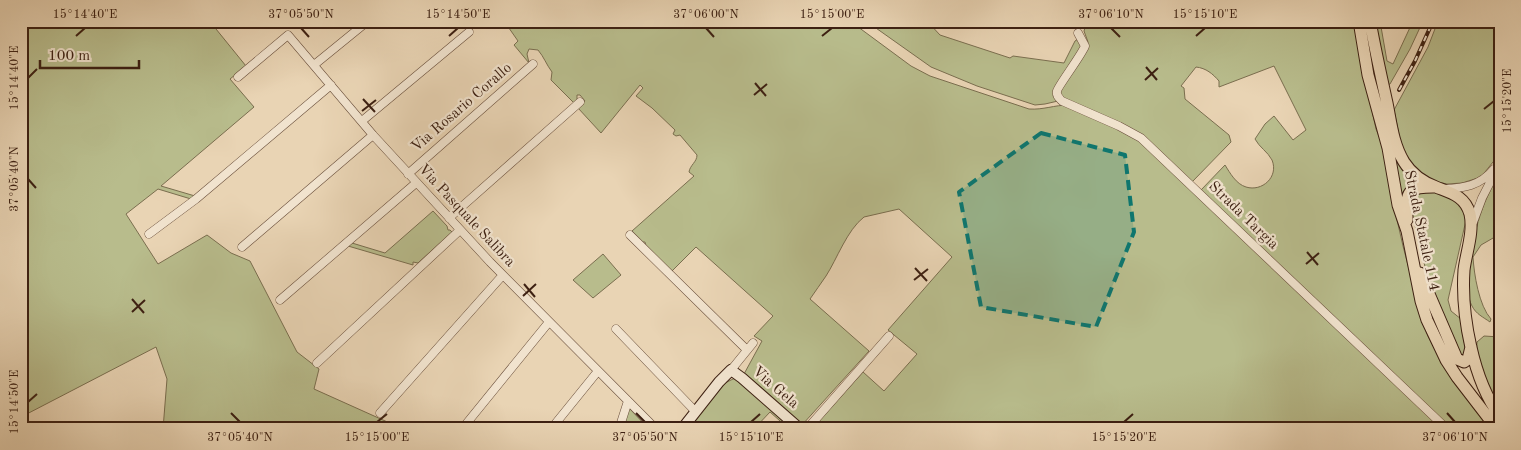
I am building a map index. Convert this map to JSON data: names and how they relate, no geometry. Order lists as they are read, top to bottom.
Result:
{
  "streets": {
    "main road": ["Strada Statale 114"],
    "street": [
      "Via Rosario Corallo",
      "Via Pasquale Salibra",
      "Strada Targia",
      "Via Gela"
    ]
  },
  "crossings": [
    ["Via Rosario Corallo", "Via Pasquale Salibra"]
  ],
  "scale_bar": "100 m",
  "coordinates": [
    "15°14'40\"E",
    "37°05'50\"N",
    "15°14'50\"E",
    "37°06'00\"N",
    "15°15'00\"E",
    "37°06'10\"N",
    "15°15'10\"E",
    "15°15'20\"E",
    "37°05'40\"N"
  ]
}
